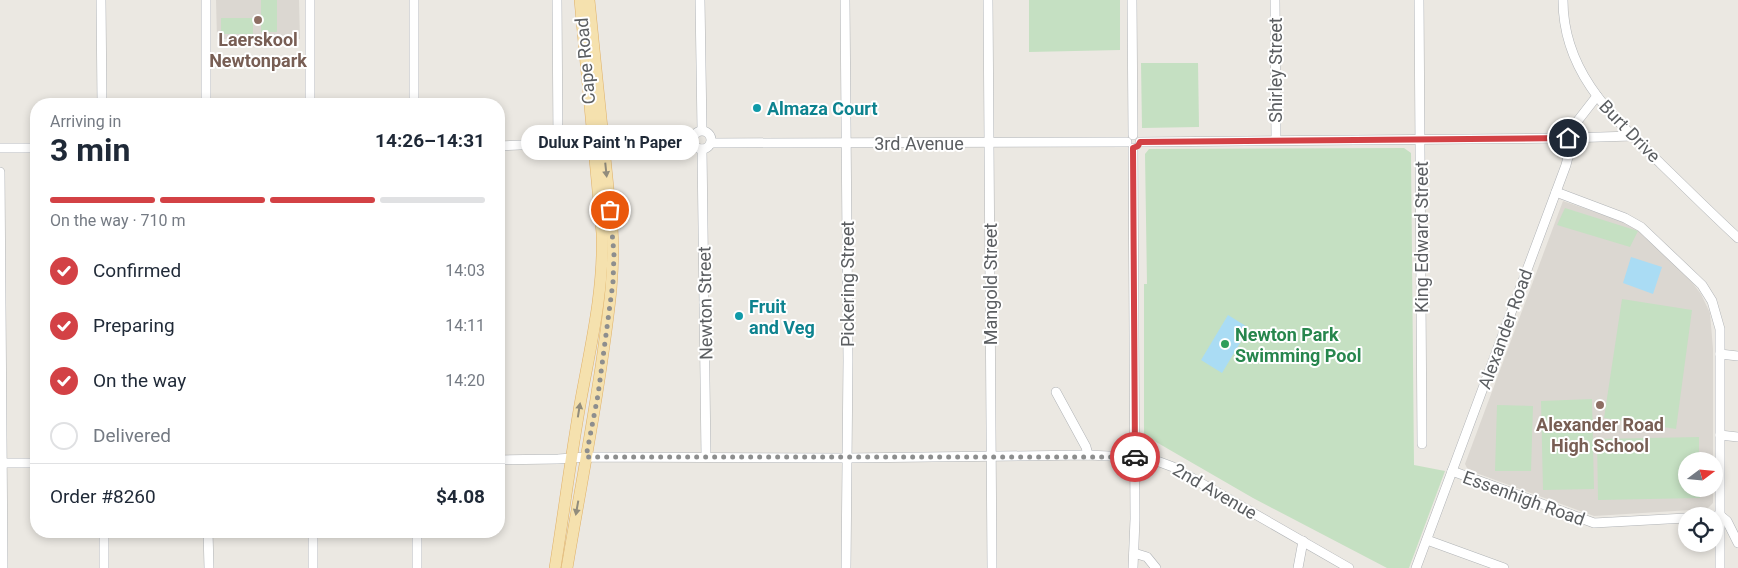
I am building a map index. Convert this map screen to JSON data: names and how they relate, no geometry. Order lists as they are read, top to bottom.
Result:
{
  "streets": {
    "main road": ["Cape Road"],
    "street": [
      "Shirley Street",
      "Burt Drive",
      "3rd Avenue",
      "King Edward Street",
      "Pickering Street",
      "Mangold Street",
      "Newton Street",
      "Alexander Road",
      "2nd Avenue",
      "Essenhigh Road"
    ]
  },
  "crossings": [
    ["Cape Road", "2nd Avenue"],
    ["Shirley Street", "3rd Avenue"],
    ["Burt Drive", "3rd Avenue"],
    ["Burt Drive", "Alexander Road"],
    ["3rd Avenue", "King Edward Street"],
    ["3rd Avenue", "Pickering Street"],
    ["3rd Avenue", "Mangold Street"],
    ["3rd Avenue", "Newton Street"],
    ["3rd Avenue", "Alexander Road"],
    ["Pickering Street", "2nd Avenue"],
    ["Mangold Street", "2nd Avenue"],
    ["Newton Street", "2nd Avenue"],
    ["Alexander Road", "Essenhigh Road"]
  ],
  "places": [
    "Laerskool Newtonpark",
    "Almaza Court",
    "Dulux Paint 'n Paper",
    "Fruit and Veg",
    "Newton Park Swimming Pool",
    "Alexander Road High School"
  ],
  "north": "right",
  "page": {
    "heading": ["3 min", "Arriving in", "14:26–14:31"],
    "panel": ["Order #8260", "$4.08"],
    "bubble": "Dulux Paint 'n Paper",
    "bar": "On the way · 710 m",
    "list": [
      ["Confirmed", "14:03"],
      ["Preparing", "14:11"],
      ["On the way", "14:20"],
      "Delivered"
    ]
  }
}
